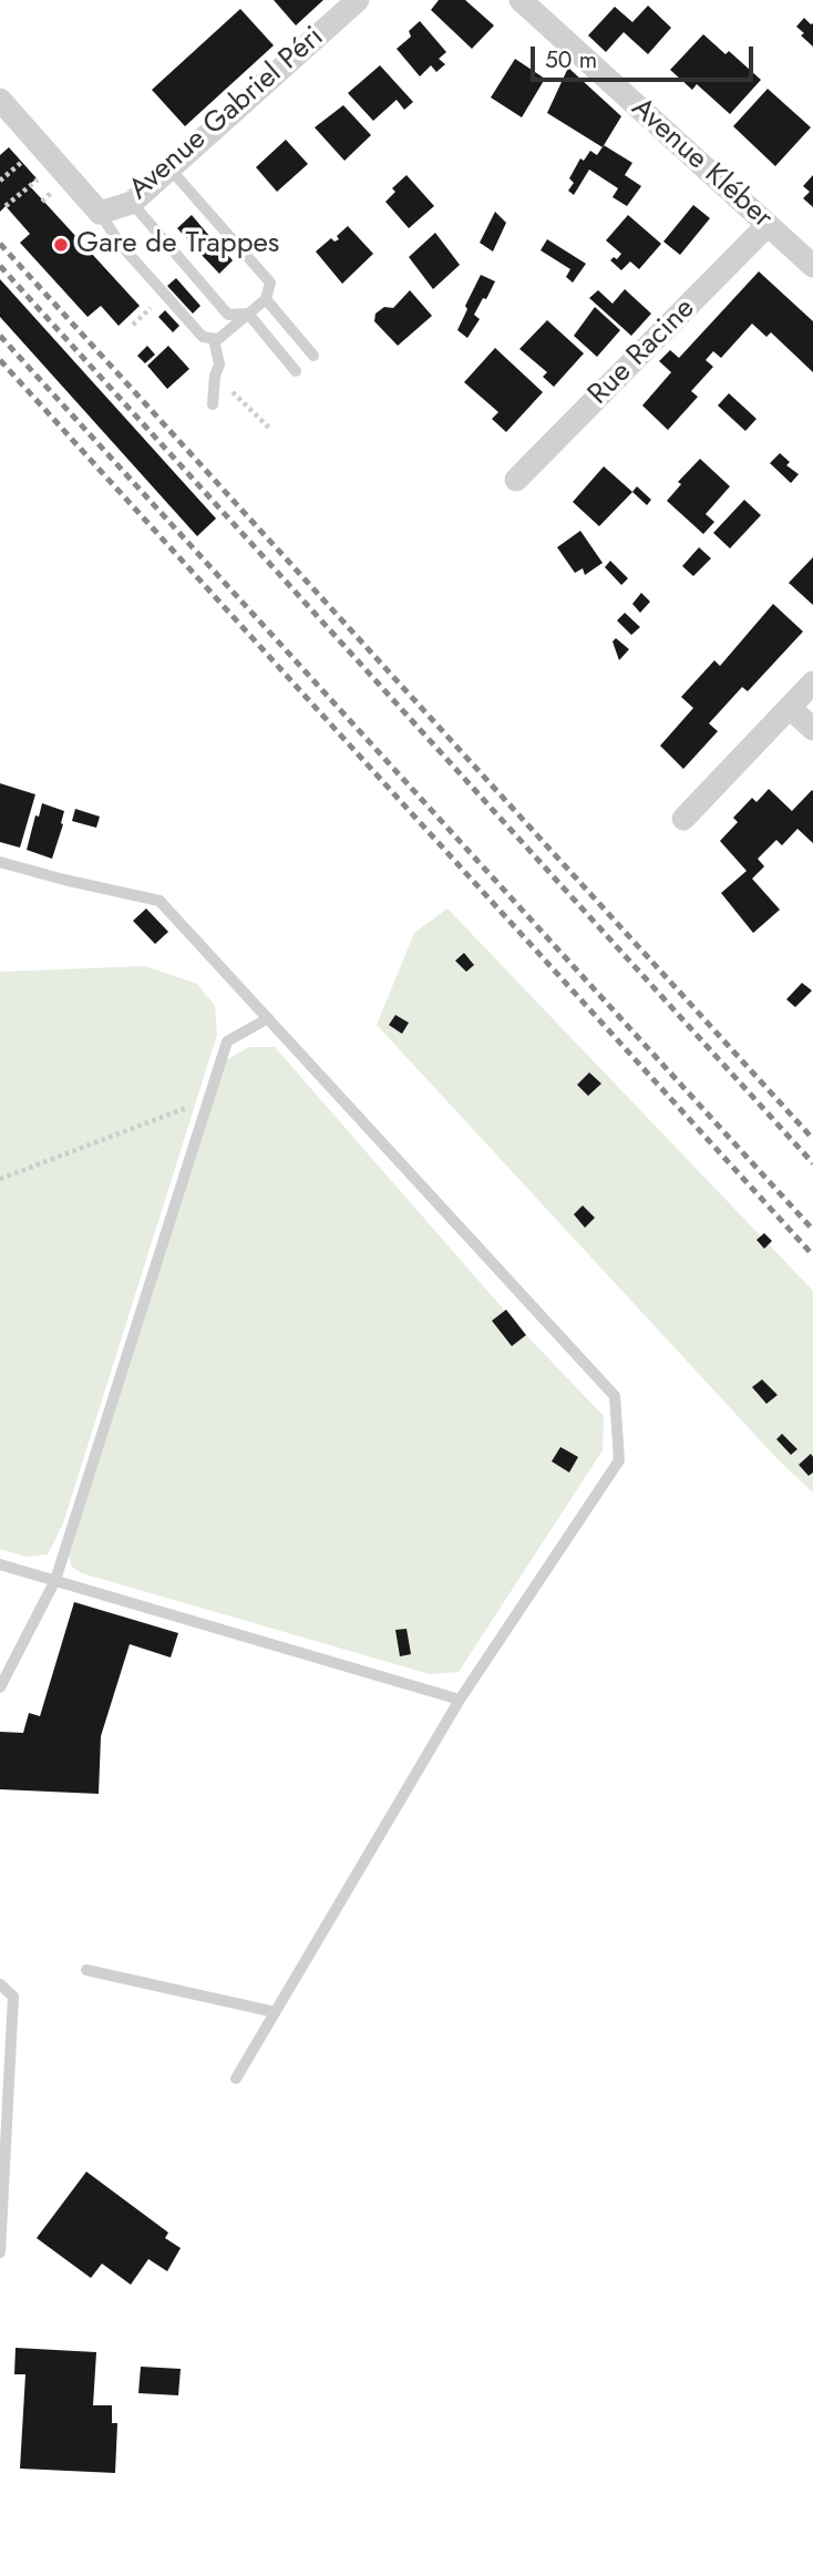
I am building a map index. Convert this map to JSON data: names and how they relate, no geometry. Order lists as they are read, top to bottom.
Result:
{
  "streets": {
    "street": ["Avenue Gabriel Péri", "Avenue Kléber", "Rue Racine"]
  },
  "crossings": [
    ["Avenue Kléber", "Rue Racine"]
  ],
  "places": ["Gare de Trappes"],
  "scale_bar": "50 m"
}
